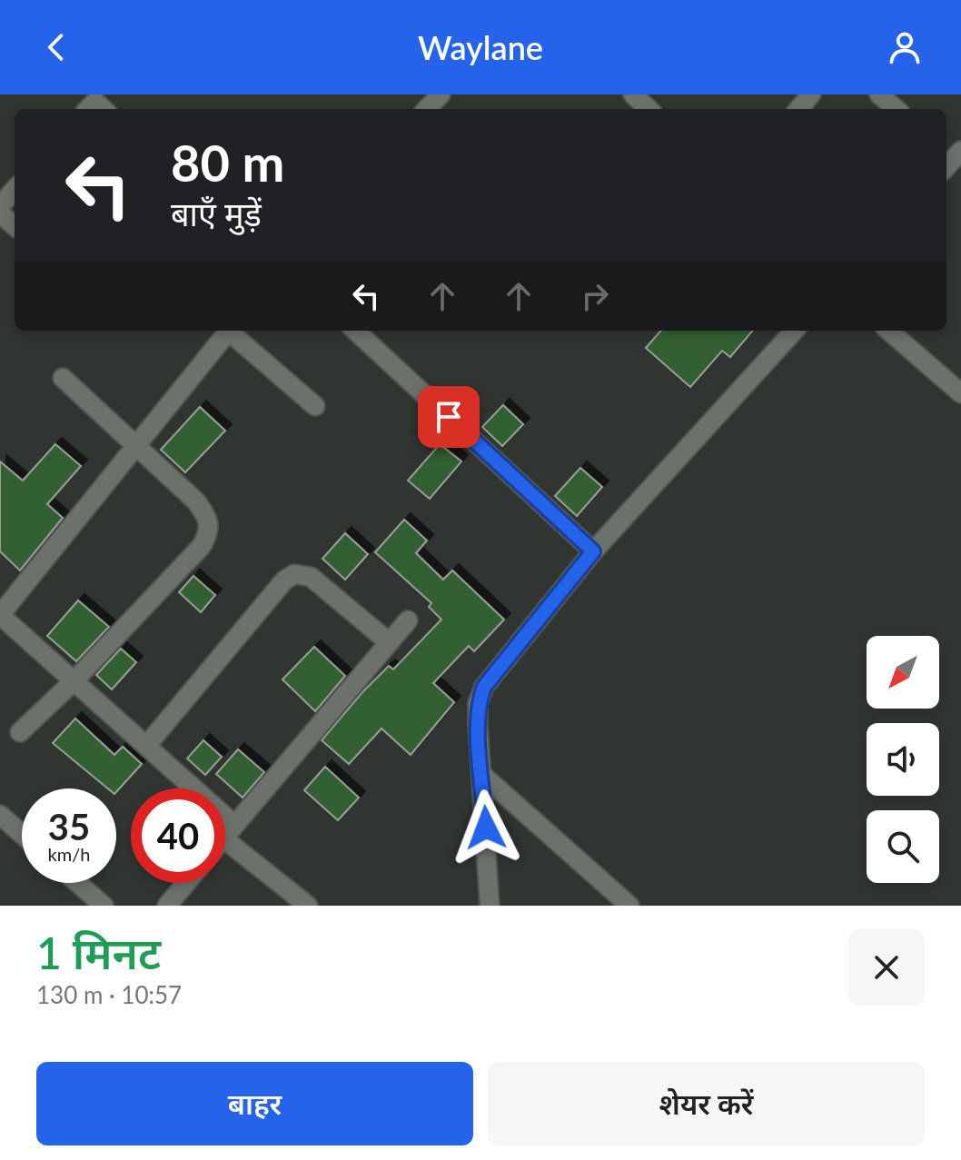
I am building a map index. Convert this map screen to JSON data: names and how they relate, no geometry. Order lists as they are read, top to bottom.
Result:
{
  "north": "bottom left",
  "page": {
    "header": "Waylane",
    "turn": ["80 m", "बाएँ मुड़ें"],
    "speed": "35 km/h",
    "limit": "40",
    "heading": ["1 मिनट", "130 m · 10:57"],
    "buttons": ["बाहर", "शेयर करें"]
  }
}
